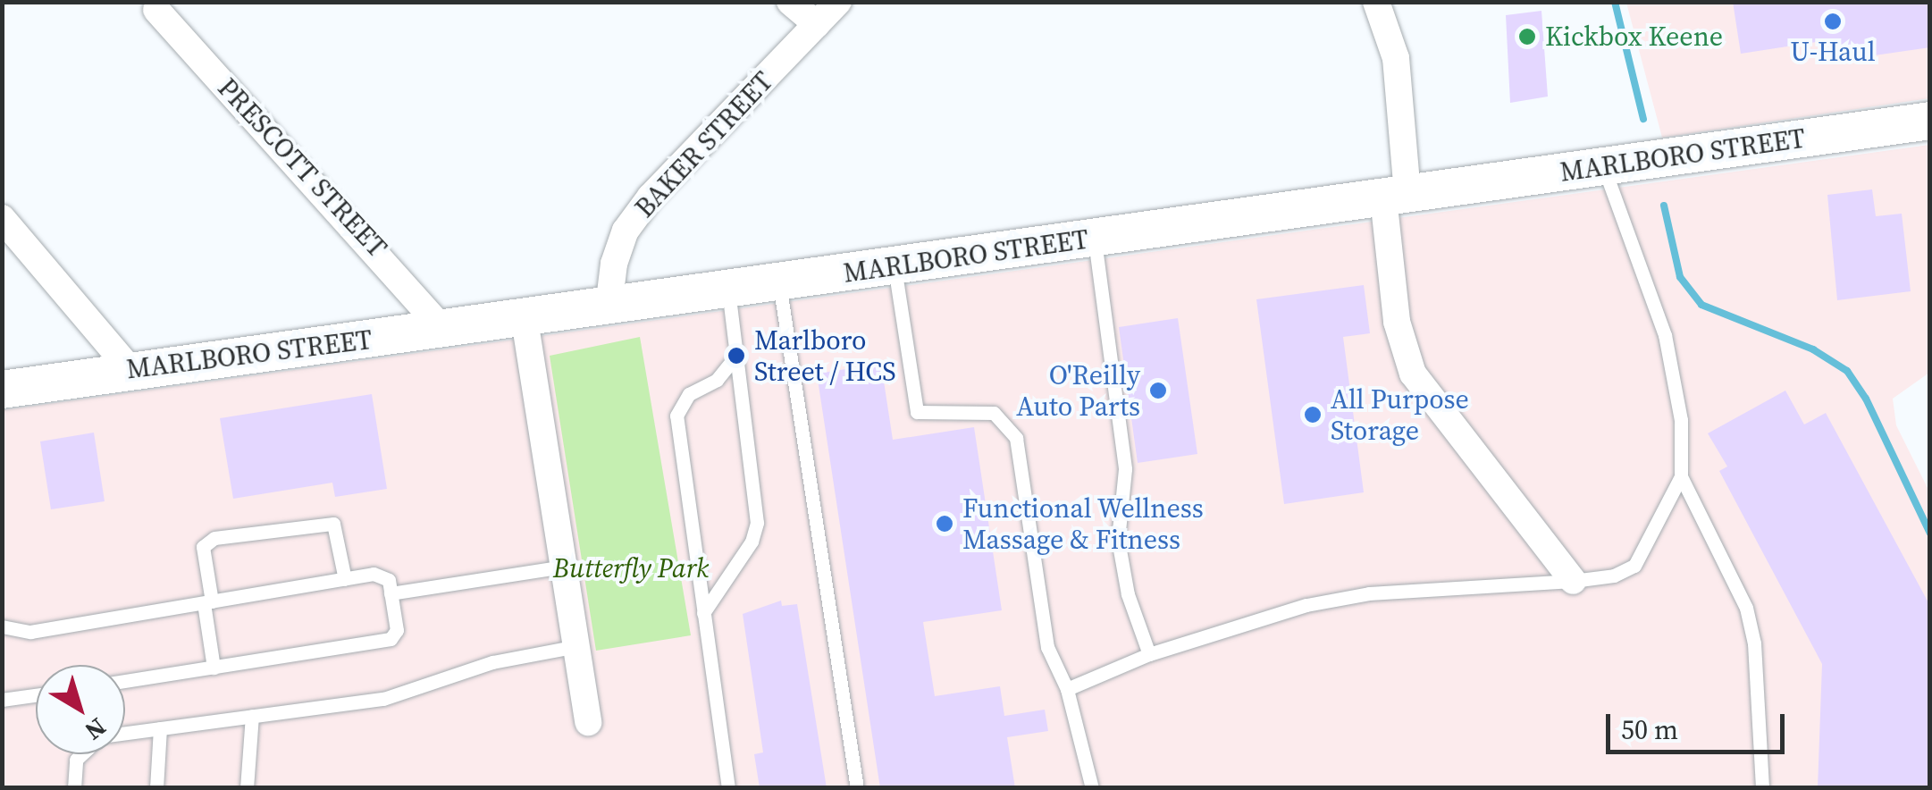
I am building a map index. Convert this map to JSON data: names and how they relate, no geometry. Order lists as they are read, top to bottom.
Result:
{
  "streets": {
    "street": ["BAKER STREET", "MARLBORO STREET", "PRESCOTT STREET"]
  },
  "crossings": [
    ["BAKER STREET", "MARLBORO STREET"],
    ["MARLBORO STREET", "PRESCOTT STREET"]
  ],
  "parks": ["Butterfly Park"],
  "places": [
    "U-Haul",
    "Kickbox Keene",
    "Marlboro Street / HCS",
    "O'Reilly Auto Parts",
    "All Purpose Storage",
    "Functional Wellness Massage & Fitness"
  ],
  "scale_bar": "50 m",
  "north": "bottom right"
}
